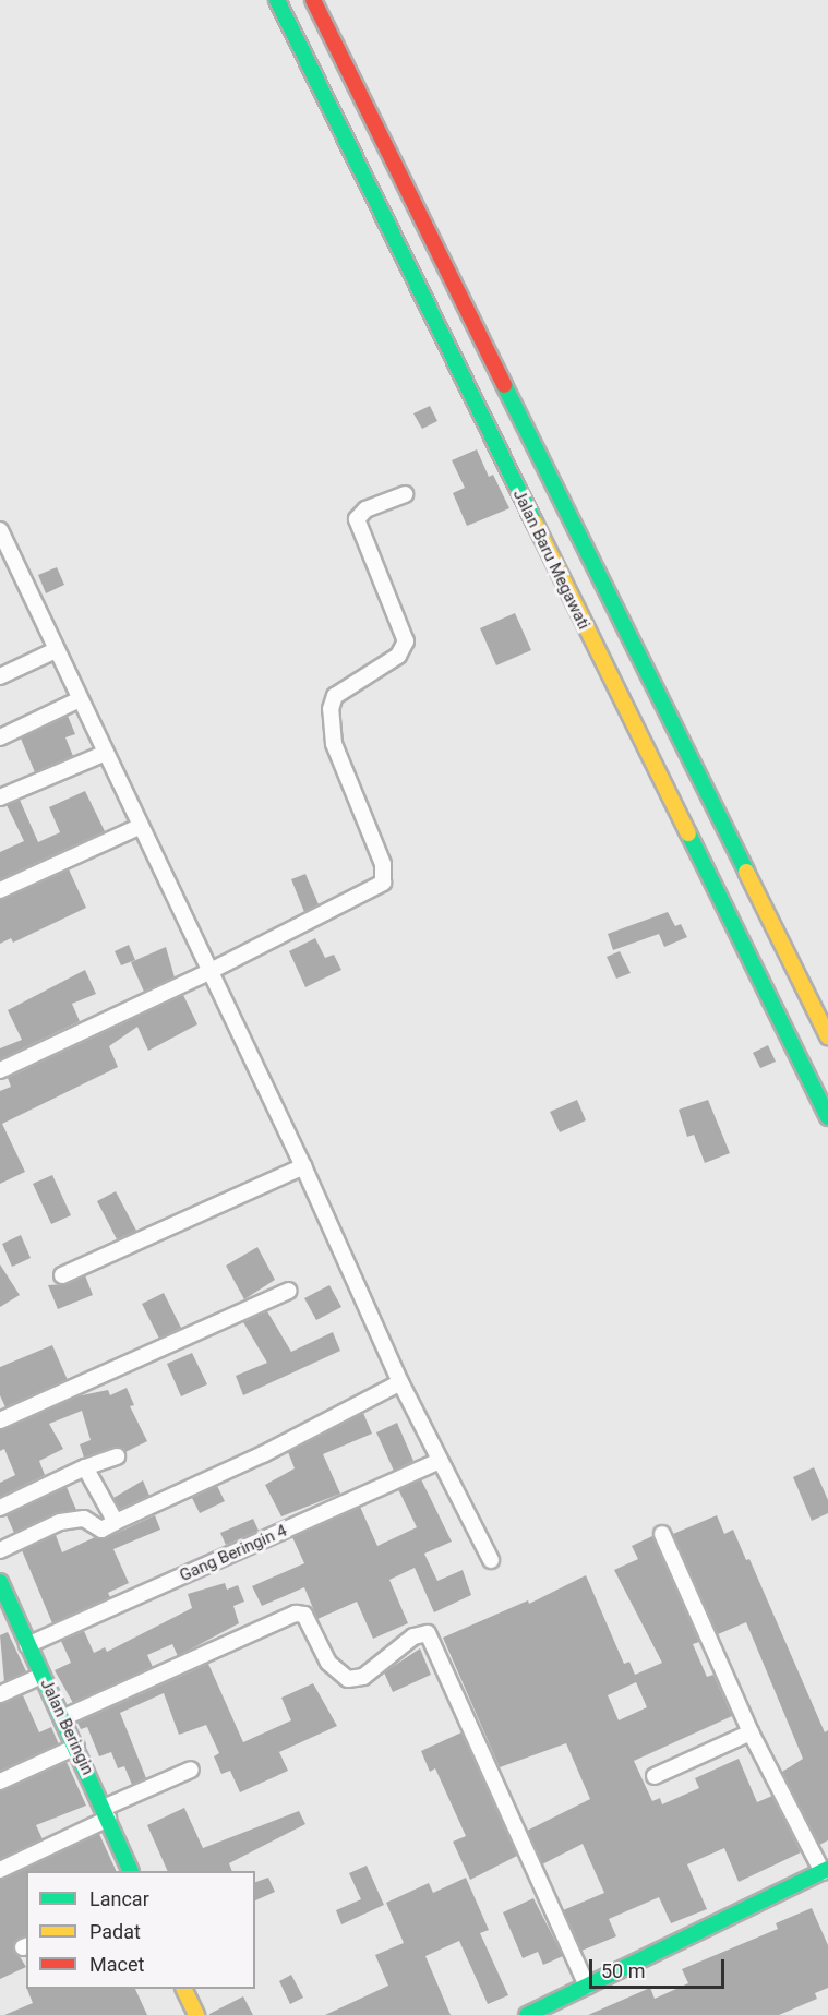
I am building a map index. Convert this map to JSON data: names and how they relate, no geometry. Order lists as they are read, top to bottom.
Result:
{
  "streets": {
    "main road": ["Jalan Baru Megawati", "Jalan Beringin"],
    "street": ["Gang Beringin 4"]
  },
  "crossings": [
    ["Gang Beringin 4", "Jalan Beringin"]
  ],
  "legend": ["Lancar", "Padat", "Macet"],
  "scale_bar": "50 m"
}
